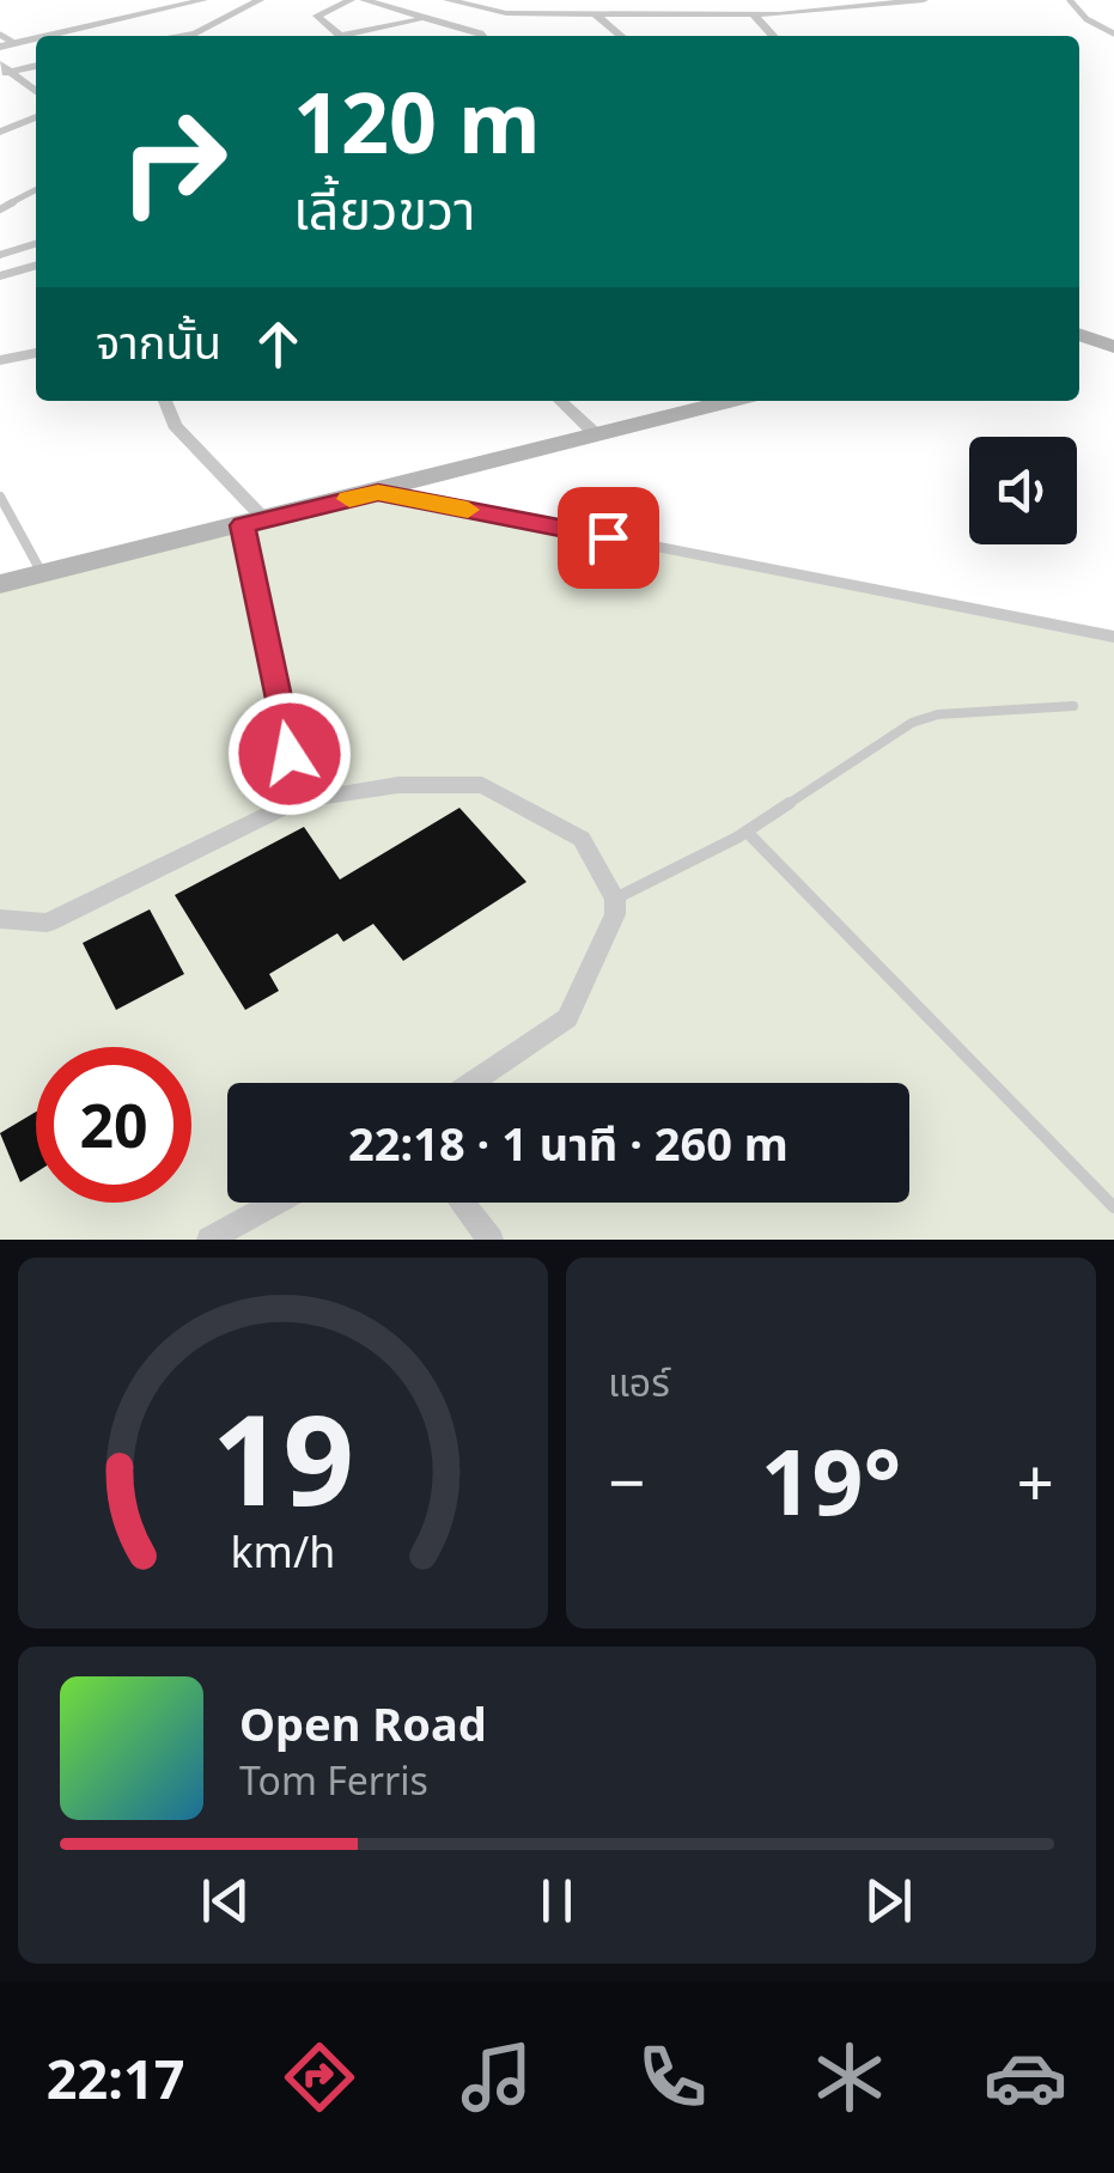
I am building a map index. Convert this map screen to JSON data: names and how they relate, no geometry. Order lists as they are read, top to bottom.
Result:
{
  "page": {
    "turn": ["120 m", "เลี้ยวขวา"],
    "then": "จากนั้น",
    "limit": "20",
    "trip": "22:18 · 1 นาที · 260 m",
    "tile": "แอร์",
    "heat": ["−", "19°", "+"],
    "song": ["Open Road", "Tom Ferris"],
    "tabs": "22:17",
    "gauge": ["19", "km/h"]
  }
}
